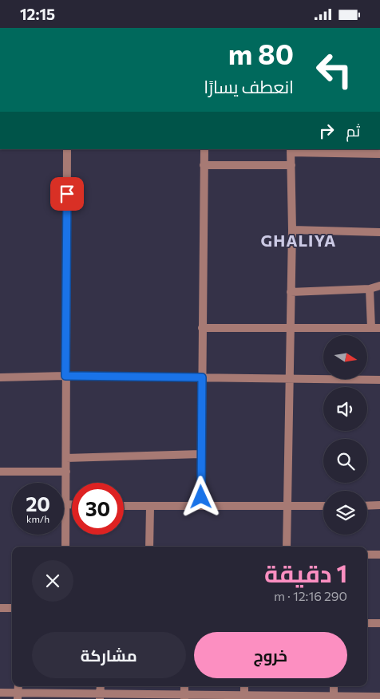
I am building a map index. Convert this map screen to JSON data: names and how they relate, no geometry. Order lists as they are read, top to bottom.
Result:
{
  "districts": ["GHALIYA"],
  "north": "right",
  "page": {
    "status": "12:15",
    "turn": ["80 m", "انعطف يسارًا"],
    "then": "ثم",
    "speed": "20 km/h",
    "limit": "30",
    "heading": ["1 دقيقة", "290 m · 12:16"],
    "buttons": ["خروج", "مشاركة"]
  }
}
